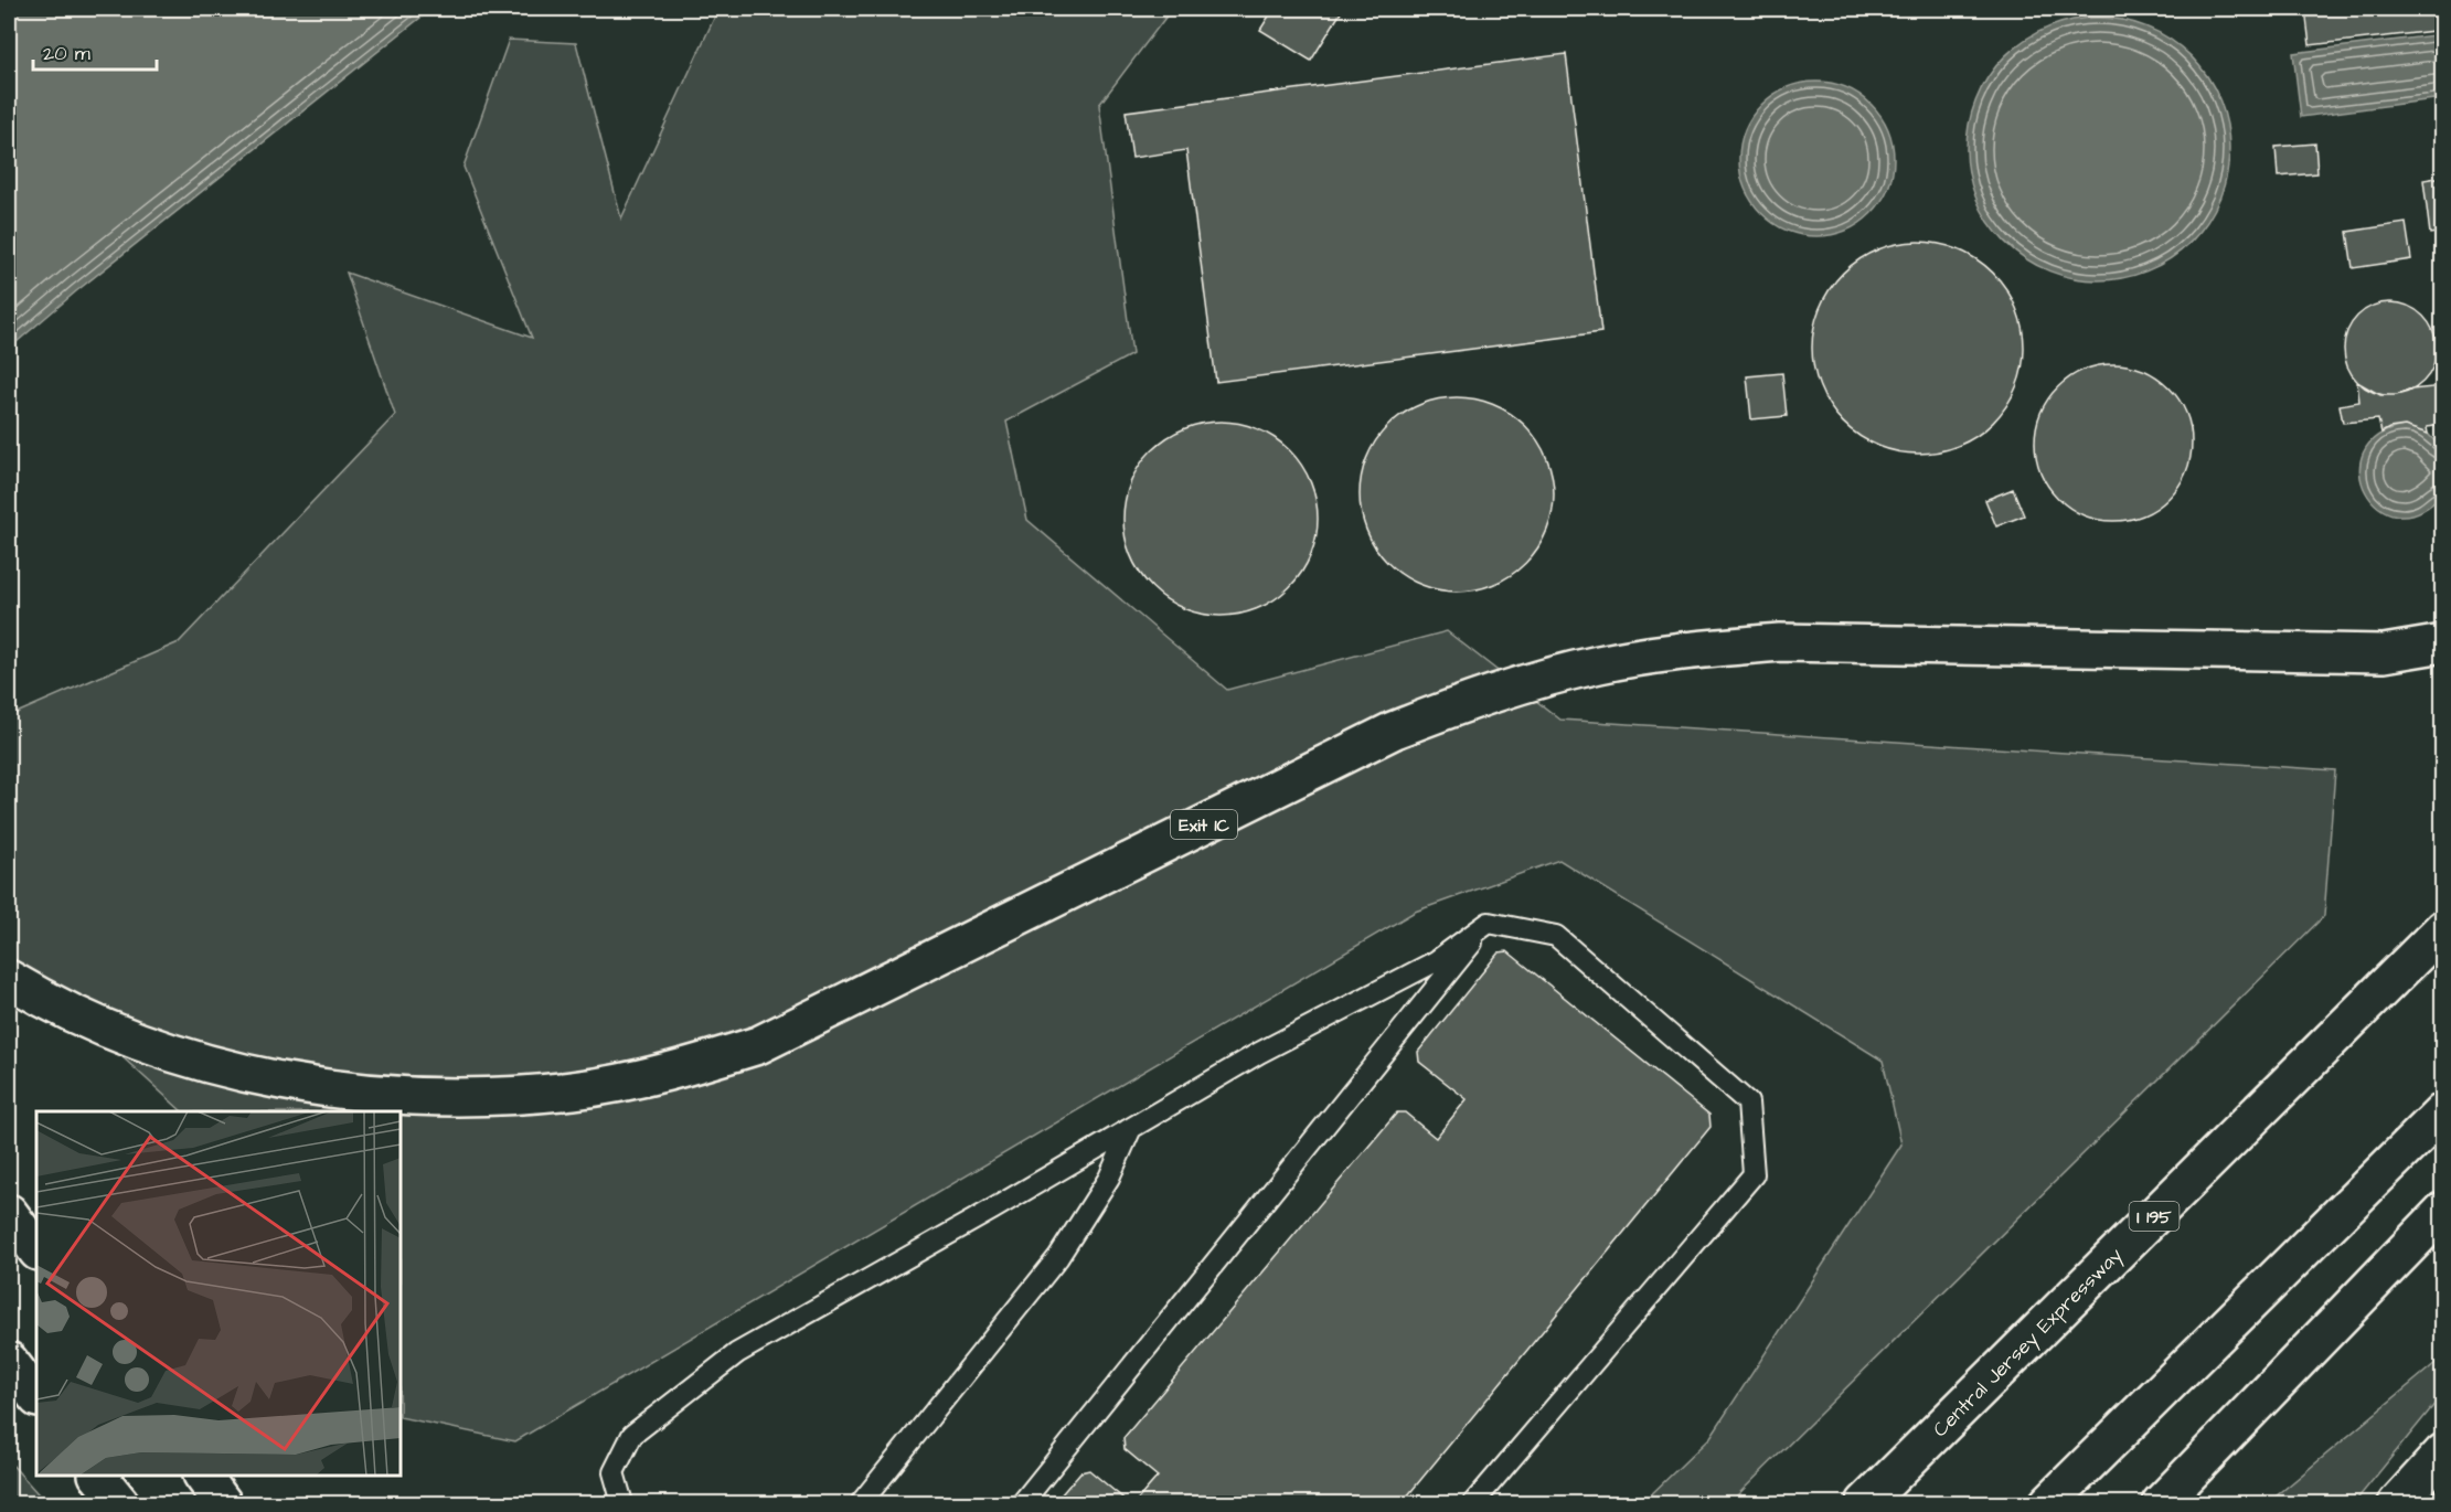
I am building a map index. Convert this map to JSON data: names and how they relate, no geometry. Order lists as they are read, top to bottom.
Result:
{
  "streets": {
    "main road": ["Exit 1C", "I 195", "Central Jersey Expressway"]
  },
  "scale_bar": "20 m"
}
